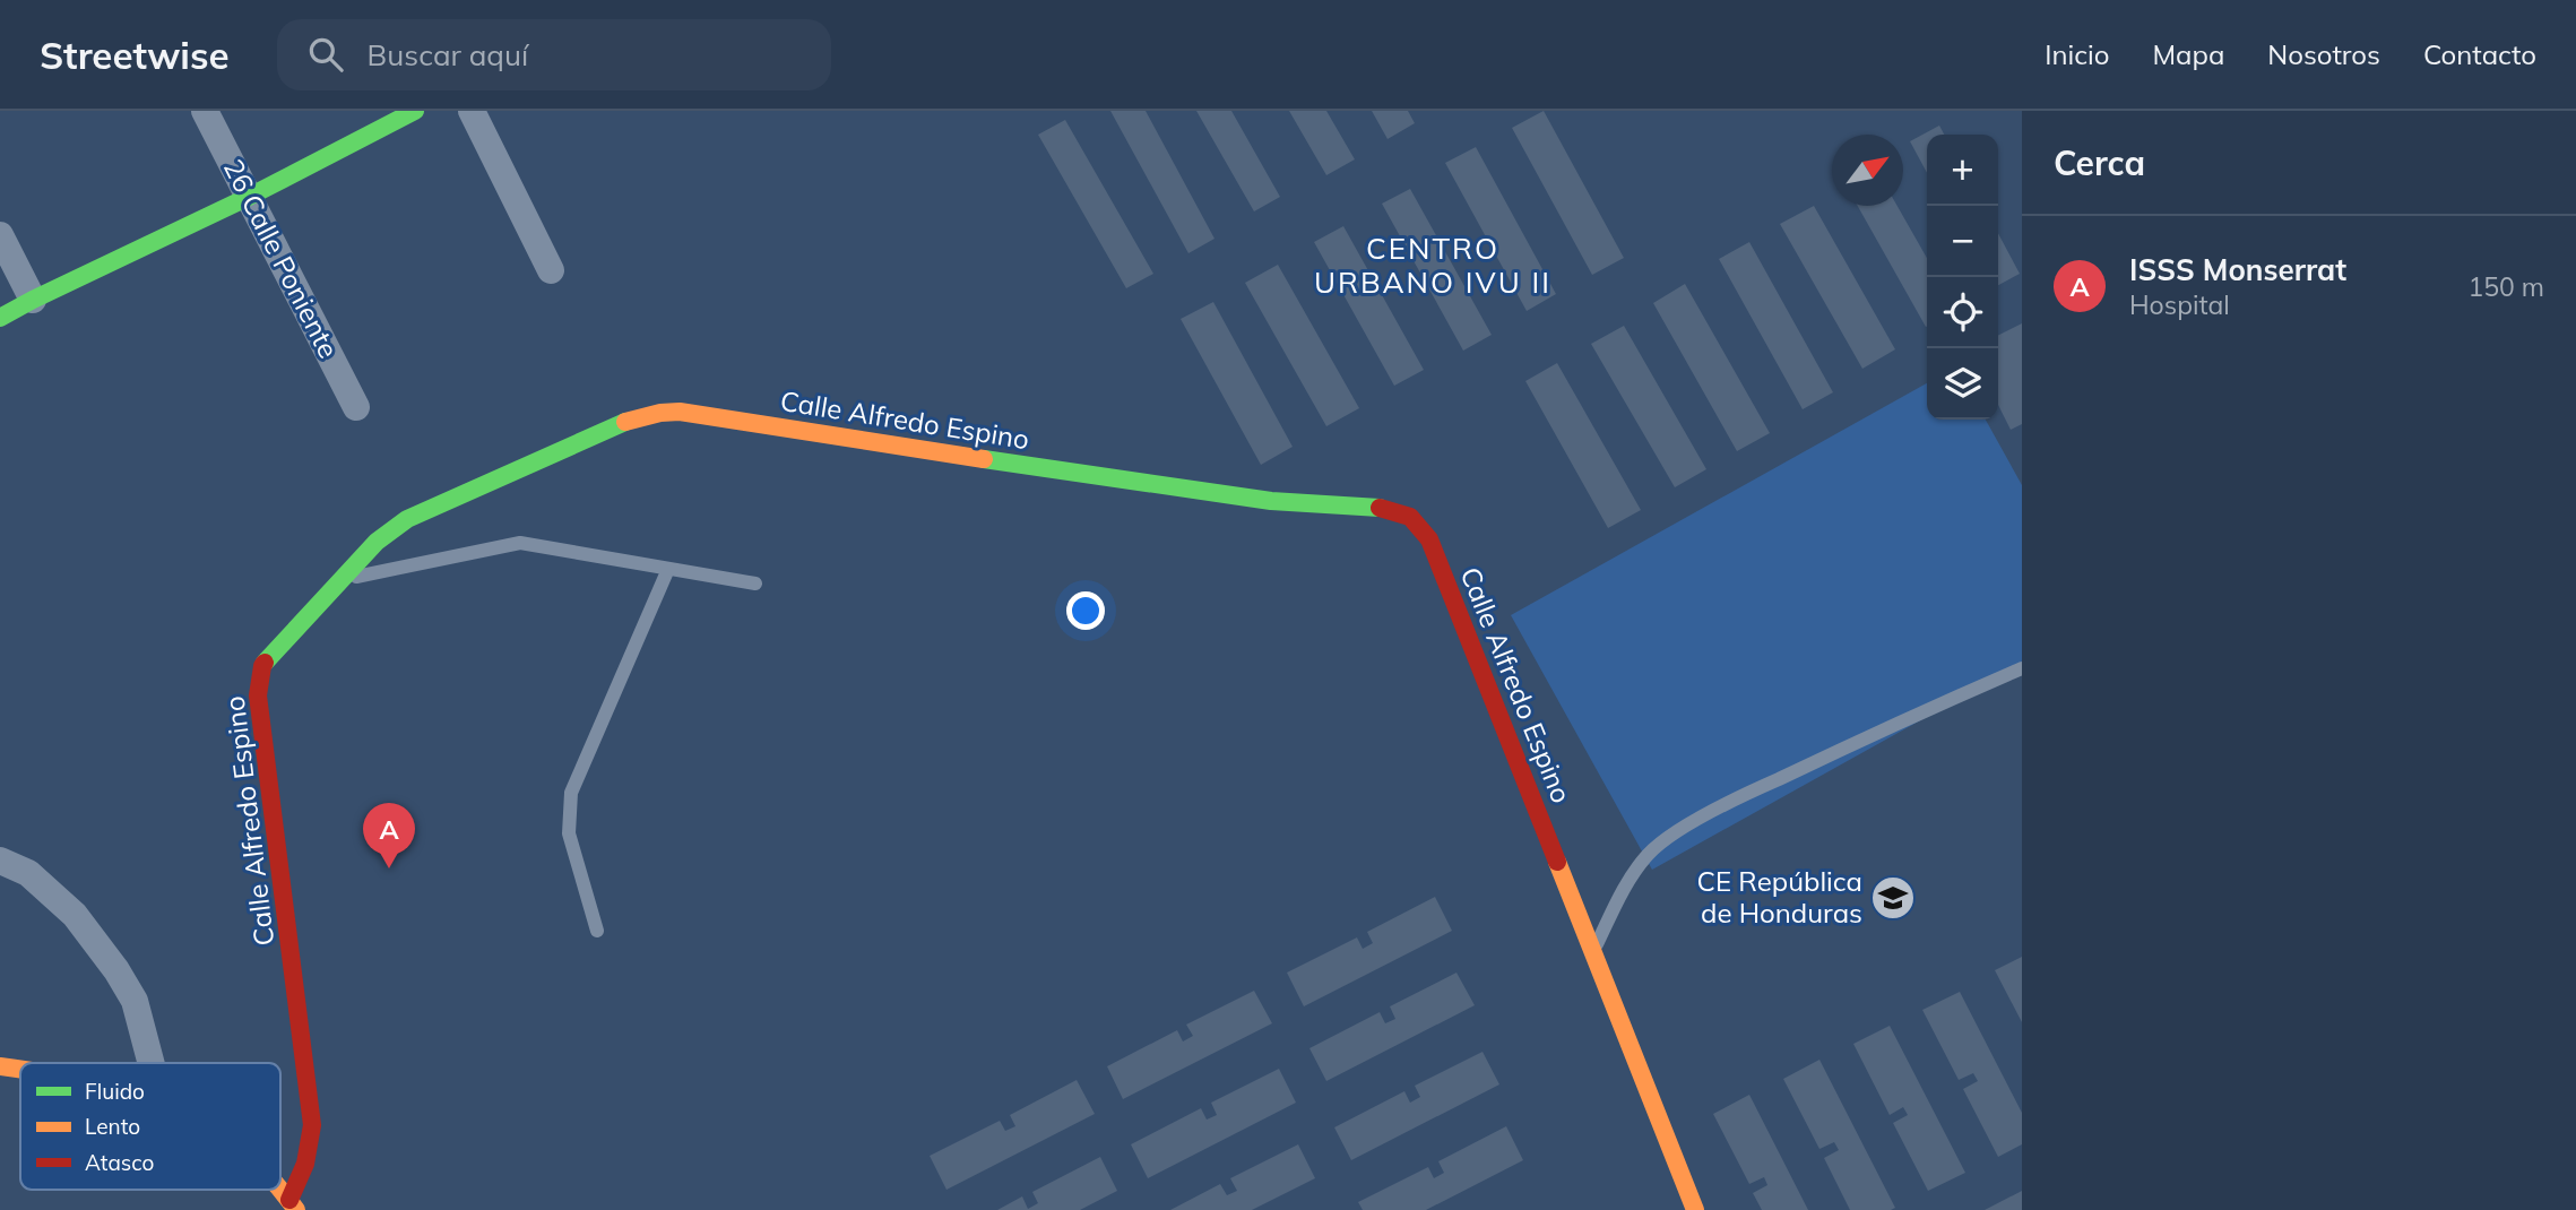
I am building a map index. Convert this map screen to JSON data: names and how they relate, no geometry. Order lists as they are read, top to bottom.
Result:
{
  "streets": {
    "street": ["26 Calle Poniente", "Calle Alfredo Espino"]
  },
  "districts": ["CENTRO URBANO IVU II"],
  "places": {
    "school or university": ["CE República de Honduras"]
  },
  "legend": ["Fluido", "Lento", "Atasco"],
  "north": "top right",
  "page": {
    "header": "Streetwise",
    "search": "Buscar aquí",
    "nav": [
      "Inicio",
      "Mapa",
      "Nosotros",
      "Contacto"
    ],
    "heading": "Cerca",
    "map_buttons": ["+", "−"],
    "list": [
      {
        "mark": "A",
        "name": "ISSS Monserrat",
        "note": "Hospital",
        "value": "150 m"
      }
    ],
    "pins": "A"
  }
}
